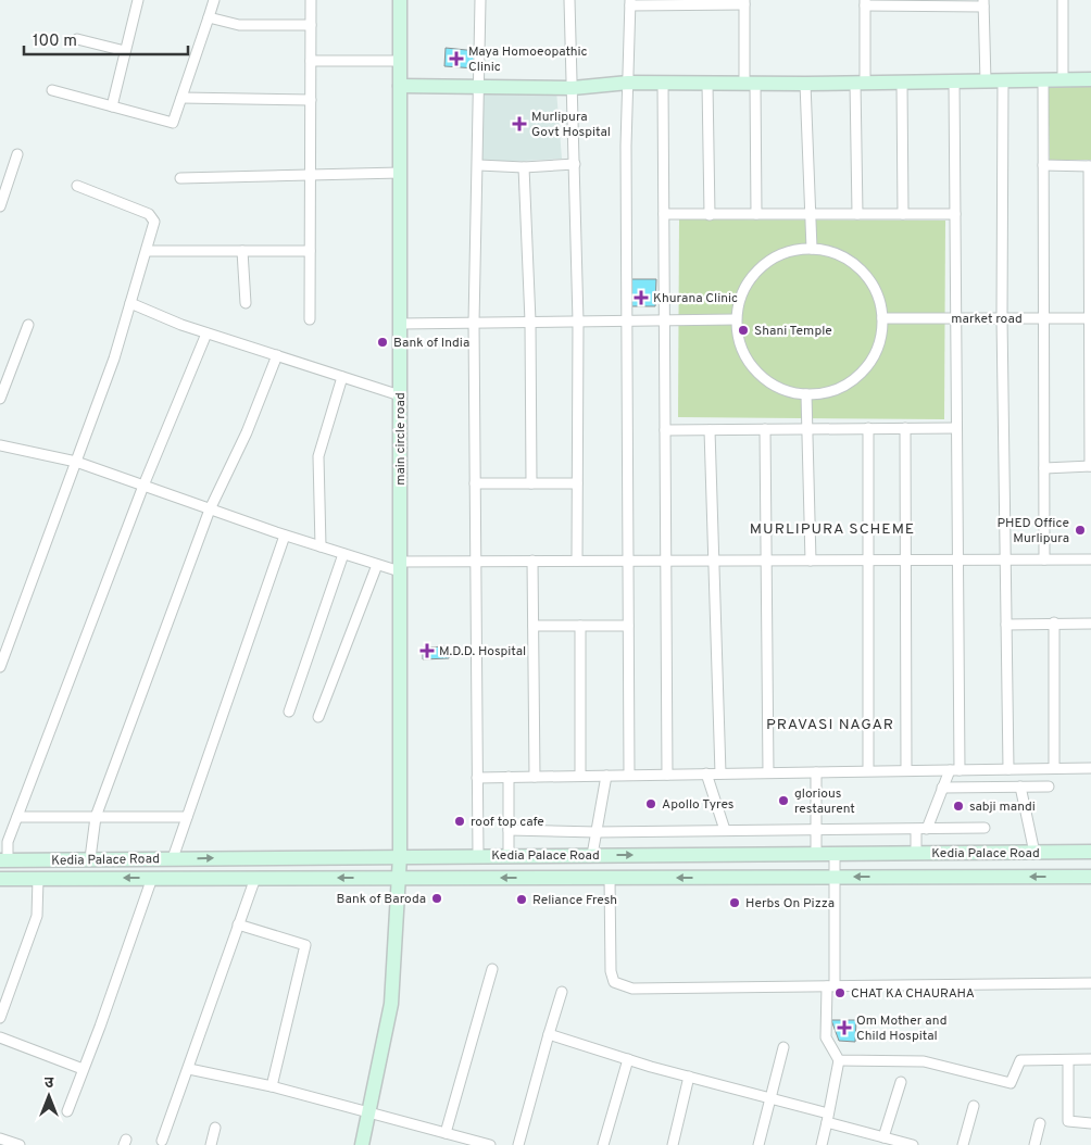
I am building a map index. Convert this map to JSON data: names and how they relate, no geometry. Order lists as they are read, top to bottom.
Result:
{
  "streets": {
    "street": ["market road", "main circle road", "Kedia Palace Road"]
  },
  "crossings": [
    ["main circle road", "Kedia Palace Road"]
  ],
  "districts": ["MURLIPURA SCHEME", "PRAVASI NAGAR"],
  "places": {
    "health": [
      "Maya Homoeopathic Clinic",
      "Murlipura Govt Hospital",
      "Khurana Clinic",
      "M.D.D. Hospital",
      "Om Mother and Child Hospital"
    ],
    "other": [
      "Shani Temple",
      "Bank of India",
      "PHED Office Murlipura",
      "glorious restaurent",
      "Apollo Tyres",
      "sabji mandi",
      "roof top cafe",
      "Bank of Baroda",
      "Reliance Fresh",
      "Herbs On Pizza",
      "CHAT KA CHAURAHA"
    ]
  },
  "scale_bar": "100 m",
  "north": "top"
}
